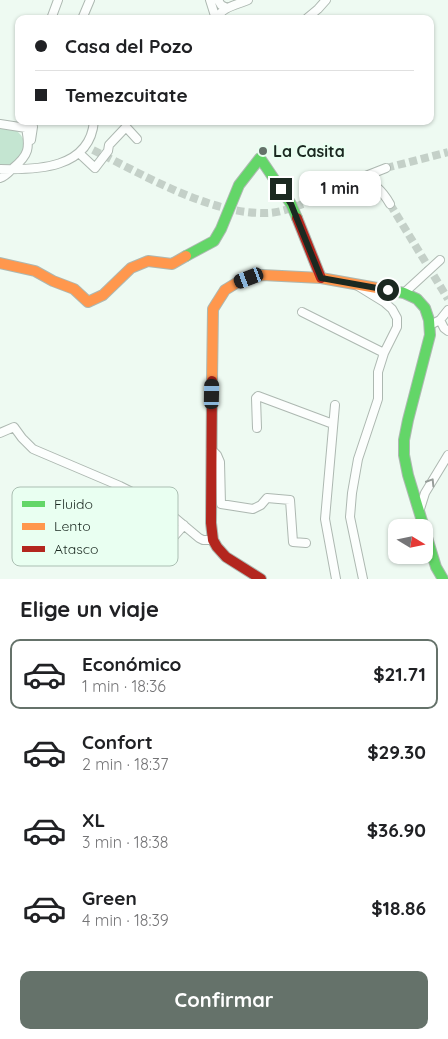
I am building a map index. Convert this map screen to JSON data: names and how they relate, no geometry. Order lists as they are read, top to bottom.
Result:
{
  "places": ["La Casita"],
  "legend": ["Fluido", "Lento", "Atasco"],
  "north": "right",
  "page": {
    "banner": ["Casa del Pozo", "Temezcuitate"],
    "bubble": "1 min",
    "heading": "Elige un viaje",
    "list": [
      {
        "name": "Económico",
        "note": "1 min · 18:36",
        "value": "$21.71"
      },
      {
        "name": "Confort",
        "note": "2 min · 18:37",
        "value": "$29.30"
      },
      {
        "name": "XL",
        "note": "3 min · 18:38",
        "value": "$36.90"
      },
      {
        "name": "Green",
        "note": "4 min · 18:39",
        "value": "$18.86"
      }
    ],
    "buttons": "Confirmar"
  }
}
